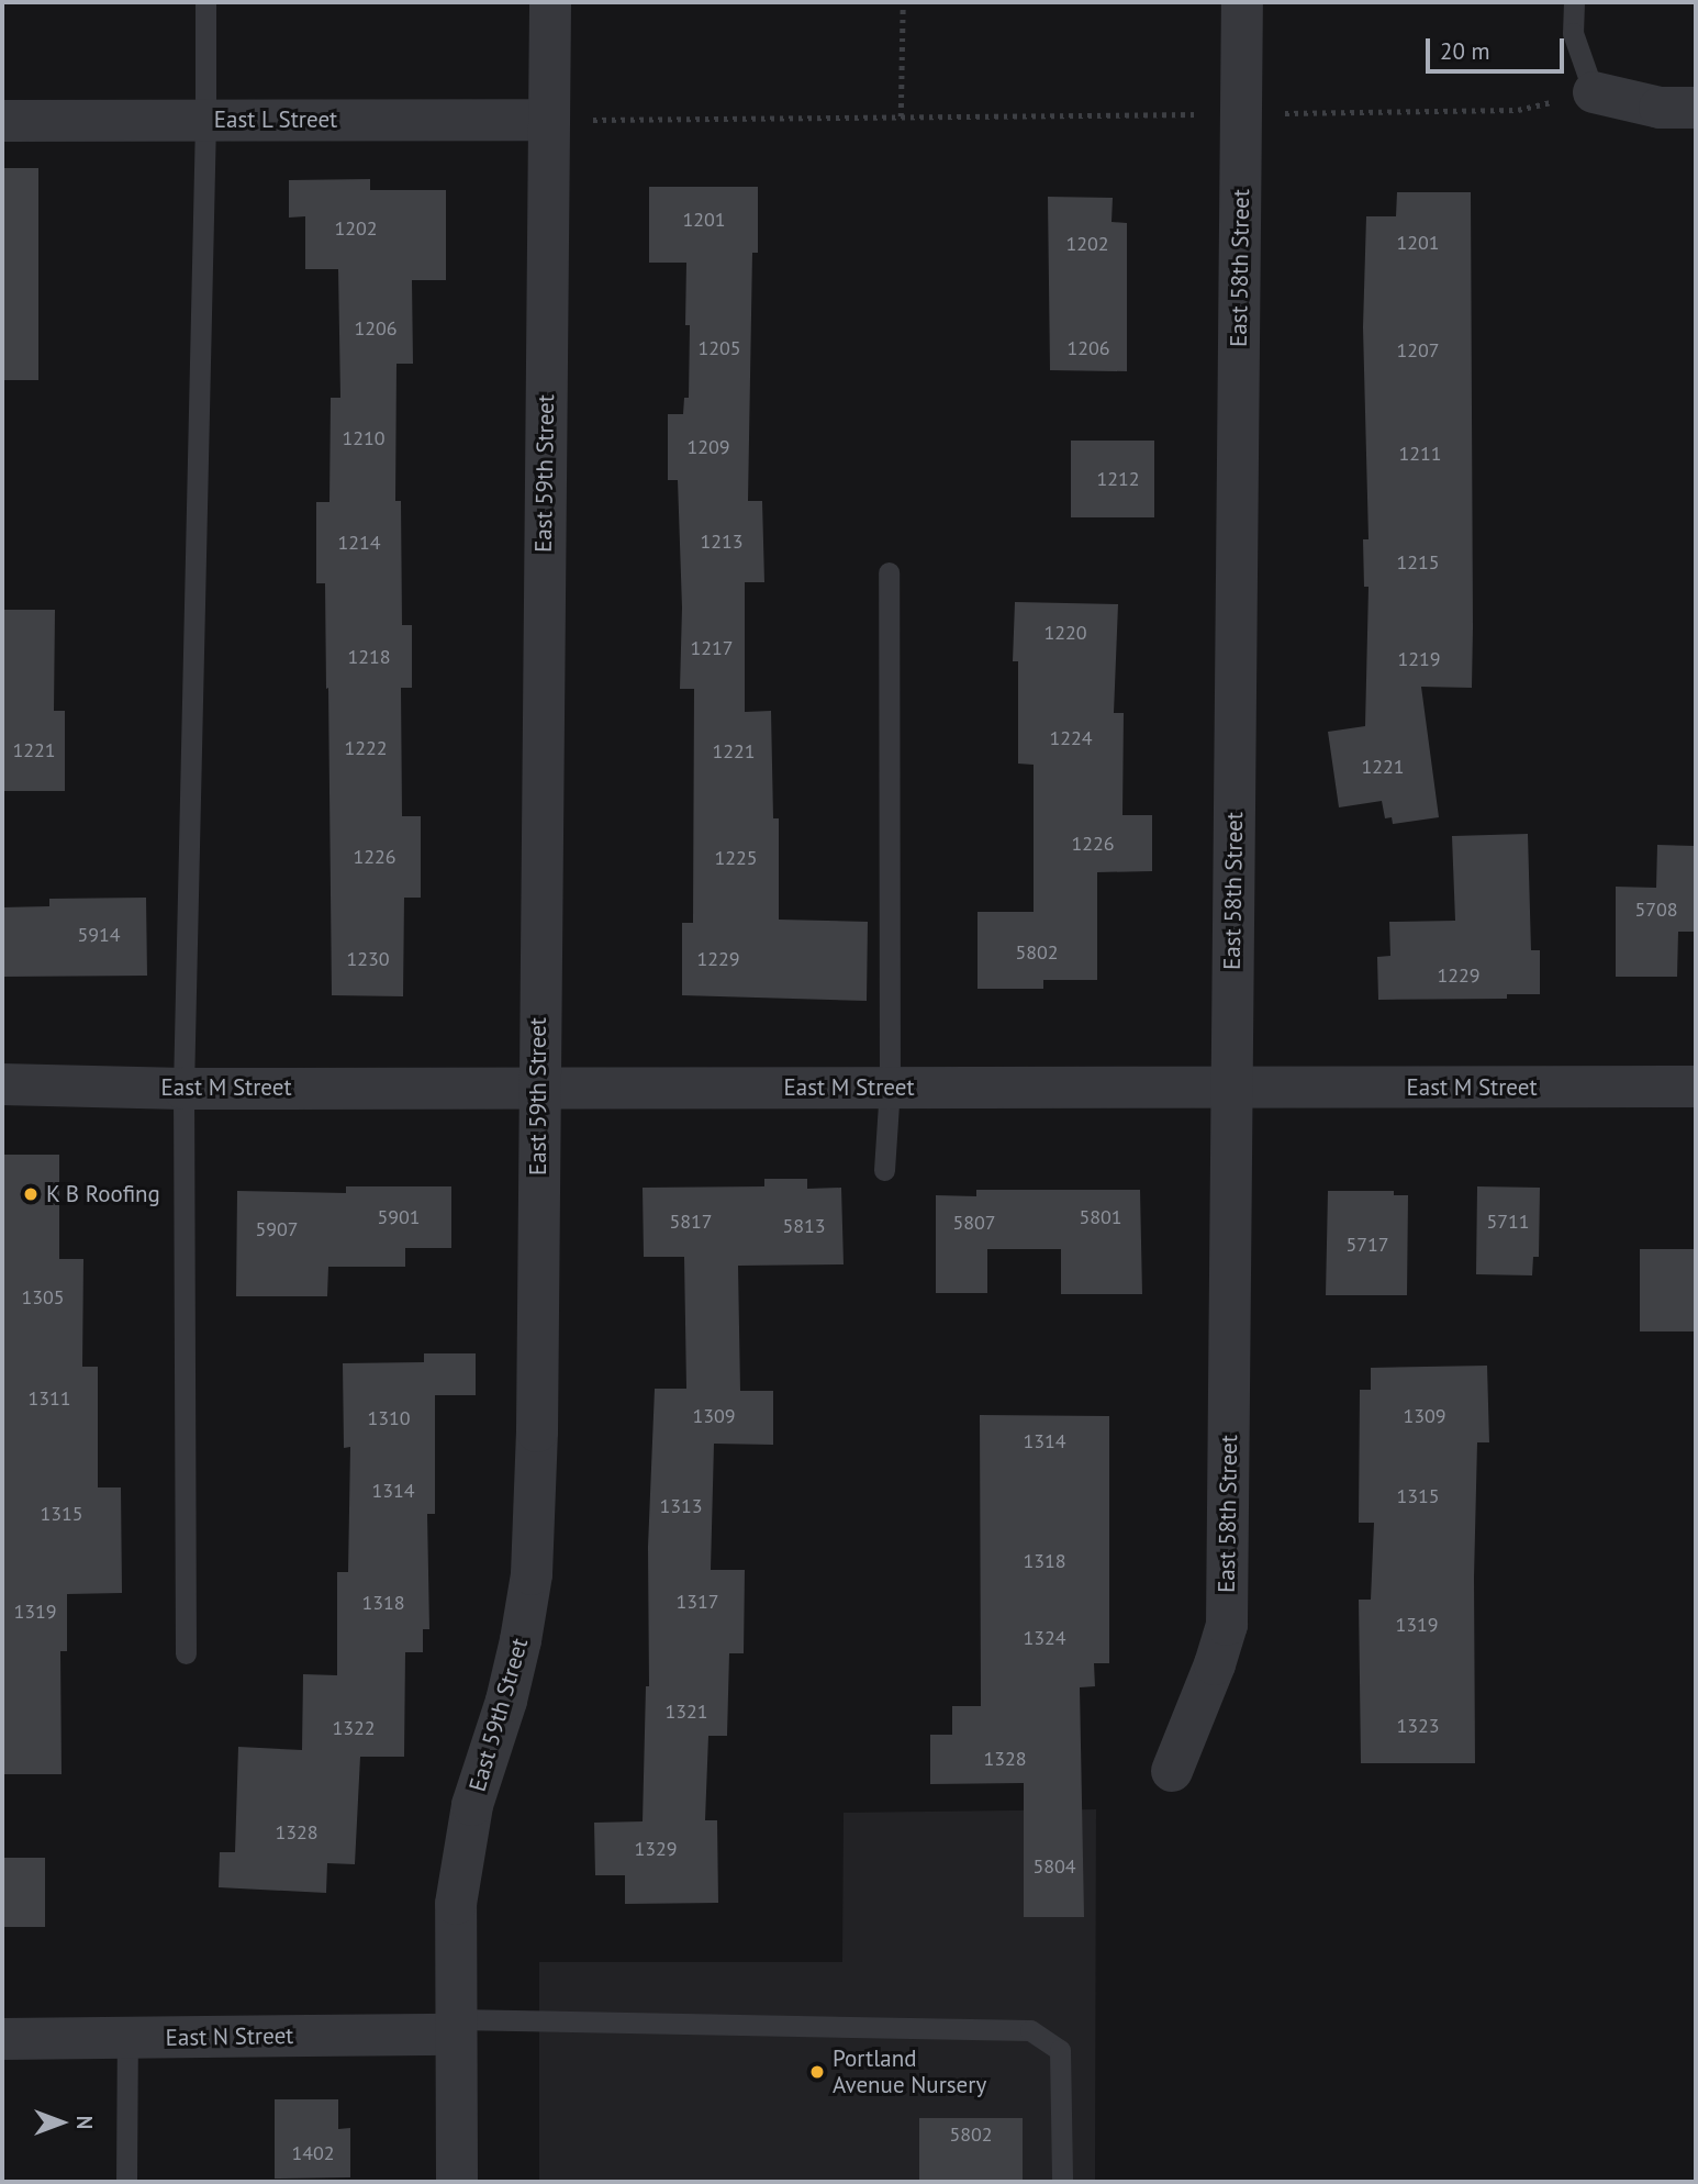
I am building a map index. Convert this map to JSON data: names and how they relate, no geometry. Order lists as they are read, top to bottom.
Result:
{
  "streets": {
    "street": [
      "East L Street",
      "East 58th Street",
      "East 59th Street",
      "East M Street",
      "East N Street"
    ]
  },
  "crossings": [
    ["East L Street", "East 59th Street"],
    ["East 58th Street", "East M Street"],
    ["East 59th Street", "East M Street"],
    ["East 59th Street", "East N Street"]
  ],
  "places": ["K B Roofing", "Portland Avenue Nursery"],
  "house_numbers": [
    "1201",
    "1202",
    "1201",
    "1202",
    "1206",
    "1205",
    "1206",
    "1207",
    "1210",
    "1209",
    "1211",
    "1212",
    "1213",
    "1214",
    "1215",
    "1220",
    "1217",
    "1218",
    "1219",
    "1224",
    "1222",
    "1221",
    "1221",
    "1221",
    "1226",
    "1226",
    "1225",
    "5708",
    "5914",
    "5802",
    "1230",
    "1229",
    "1229",
    "5901",
    "5801",
    "5817",
    "5711",
    "5807",
    "5813",
    "5907",
    "5717",
    "1305",
    "1311",
    "1309",
    "1309",
    "1310",
    "1314",
    "1314",
    "1315",
    "1313",
    "1315",
    "1318",
    "1317",
    "1318",
    "1319",
    "1319",
    "1324",
    "1321",
    "1323",
    "1322",
    "1328",
    "1328",
    "1329",
    "5804",
    "5802",
    "1402"
  ],
  "scale_bar": "20 m",
  "north": "right"
}
